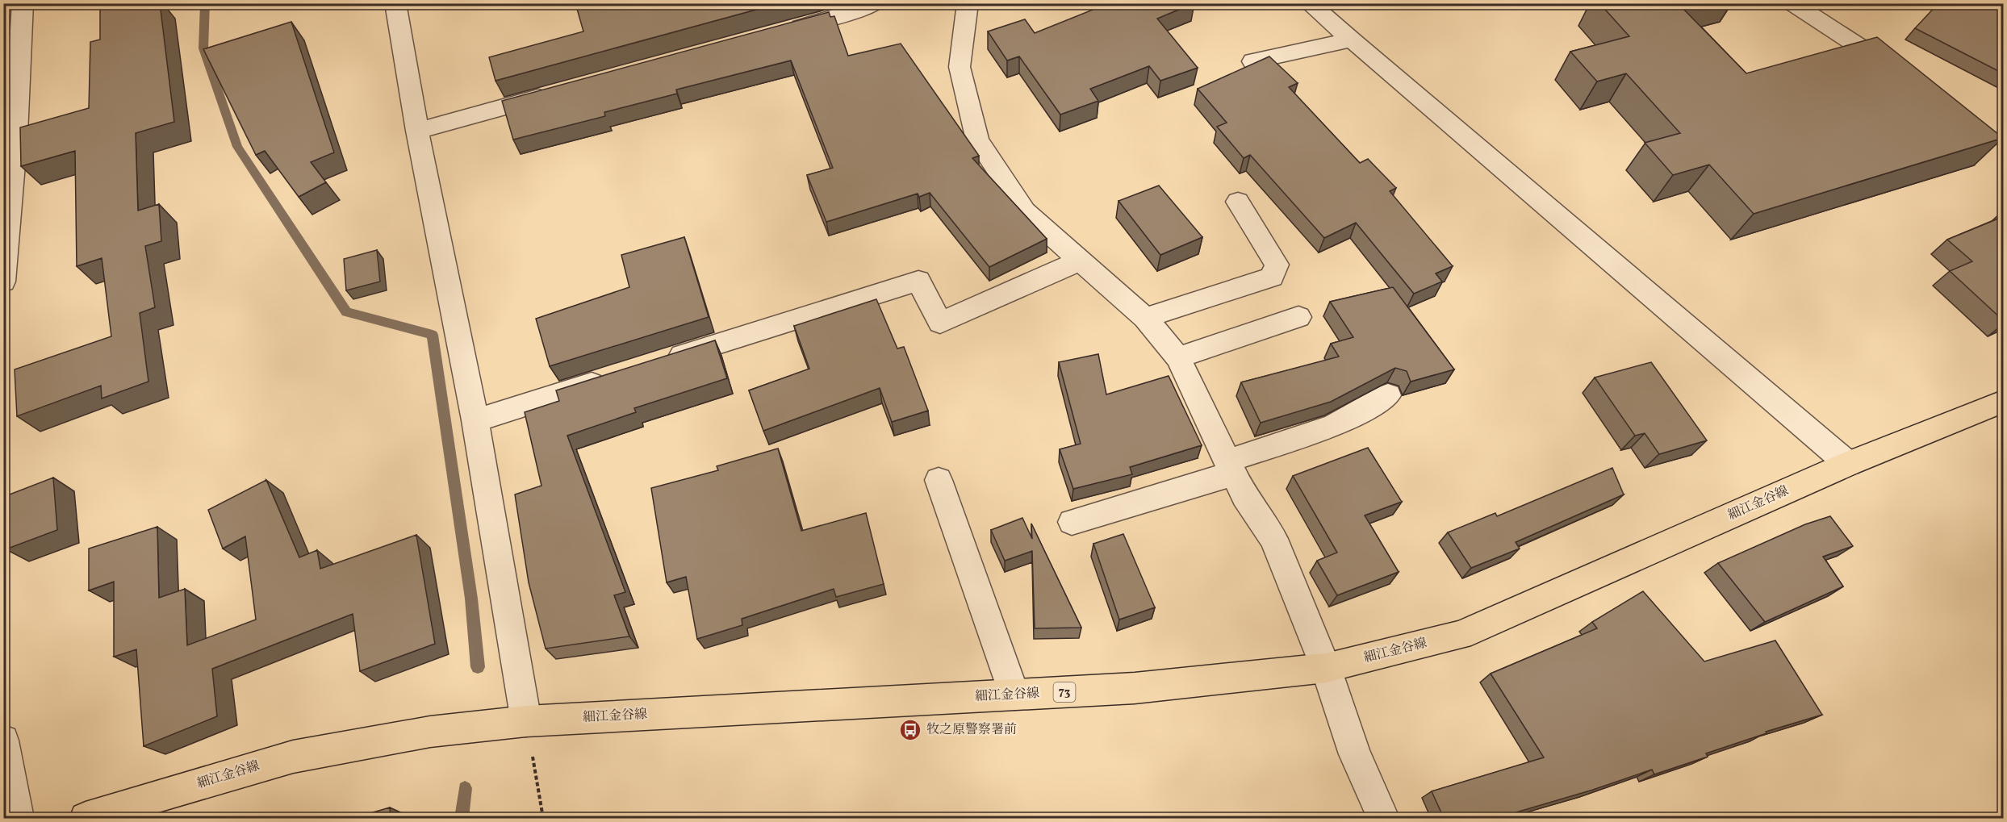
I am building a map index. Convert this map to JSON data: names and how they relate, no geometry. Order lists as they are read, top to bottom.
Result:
{
  "streets": {
    "main road": ["細江金谷線", "73"]
  },
  "places": {
    "bus stop": ["牧之原警察署前"]
  }
}
